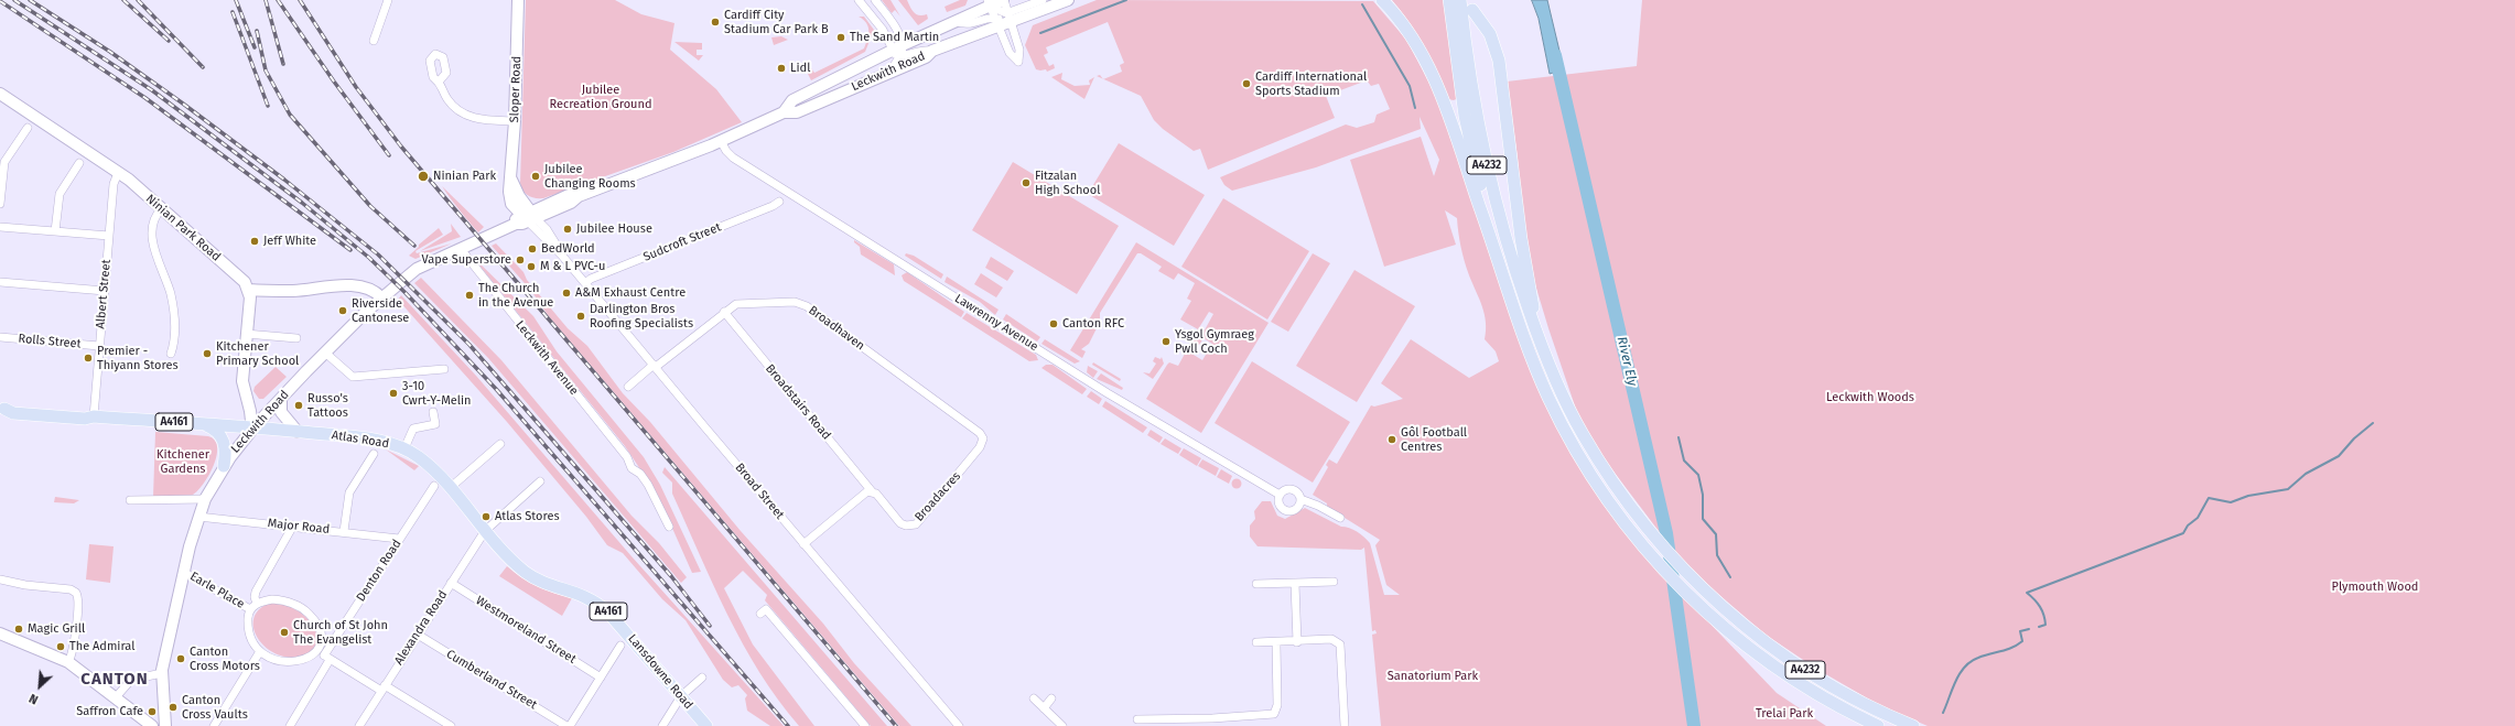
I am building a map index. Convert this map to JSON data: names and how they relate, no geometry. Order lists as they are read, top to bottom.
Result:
{
  "streets": {
    "main road": [
      "Leckwith Road",
      "Sloper Road",
      "A4232",
      "Ninian Park Road",
      "A4161",
      "Atlas Road",
      "Lansdowne Road"
    ],
    "street": [
      "Sudcroft Street",
      "Albert Street",
      "Lawrenny Avenue",
      "Broadhaven",
      "Rolls Street",
      "Leckwith Avenue",
      "Broadstairs Road",
      "Broad Street",
      "Broadacres",
      "Major Road",
      "Denton Road",
      "Earle Place",
      "Alexandra Road",
      "Westmoreland Street",
      "Cumberland Street"
    ]
  },
  "crossings": [
    ["Leckwith Road", "Sloper Road"],
    ["Leckwith Road", "Lawrenny Avenue"],
    ["Leckwith Road", "Leckwith Avenue"],
    ["Leckwith Road", "A4161"],
    ["Leckwith Road", "Atlas Road"],
    ["Leckwith Road", "Broad Street"],
    ["Leckwith Road", "Major Road"],
    ["Leckwith Road", "Earle Place"],
    ["Sloper Road", "Broad Street"],
    ["Ninian Park Road", "Albert Street"],
    ["Sudcroft Street", "Broad Street"],
    ["Albert Street", "Rolls Street"],
    ["Albert Street", "A4161"],
    ["Broadhaven", "Broadstairs Road"],
    ["Broadhaven", "Broad Street"],
    ["Broadhaven", "Broadacres"],
    ["Broadstairs Road", "Broadacres"],
    ["A4161", "Atlas Road"],
    ["Atlas Road", "Alexandra Road"],
    ["Atlas Road", "Lansdowne Road"],
    ["Major Road", "Denton Road"],
    ["Denton Road", "Earle Place"],
    ["Alexandra Road", "Westmoreland Street"],
    ["Alexandra Road", "Lansdowne Road"],
    ["Alexandra Road", "Cumberland Street"]
  ],
  "districts": ["CANTON"],
  "water": ["River Ely"],
  "parks": [
    "Jubilee Recreation Ground",
    "Leckwith Woods",
    "Kitchener Gardens",
    "Plymouth Wood",
    "Sanatorium Park",
    "Trelai Park"
  ],
  "places": [
    "Cardiff City Stadium Car Park B",
    "The Sand Martin",
    "Lidl",
    "Cardiff International Sports Stadium",
    "Ninian Park",
    "Jubilee Changing Rooms",
    "Fitzalan High School",
    "Jubilee House",
    "Jeff White",
    "BedWorld",
    "Vape Superstore",
    "M & L PVC-u",
    "A&M Exhaust Centre",
    "The Church in the Avenue",
    "Riverside Cantonese",
    "Darlington Bros Roofing Specialists",
    "Canton RFC",
    "Ysgol Gymraeg Pwll Coch",
    "Kitchener Primary School",
    "Premier - Thiyann Stores",
    "3-10 Cwrt-Y-Melin",
    "Russo's Tattoos",
    "Gôl Football Centres",
    "Atlas Stores",
    "Magic Grill",
    "Church of St John The Evangelist",
    "The Admiral",
    "Canton Cross Motors",
    "Canton Cross Vaults",
    "Saffron Cafe"
  ],
  "north": "bottom left"
}
